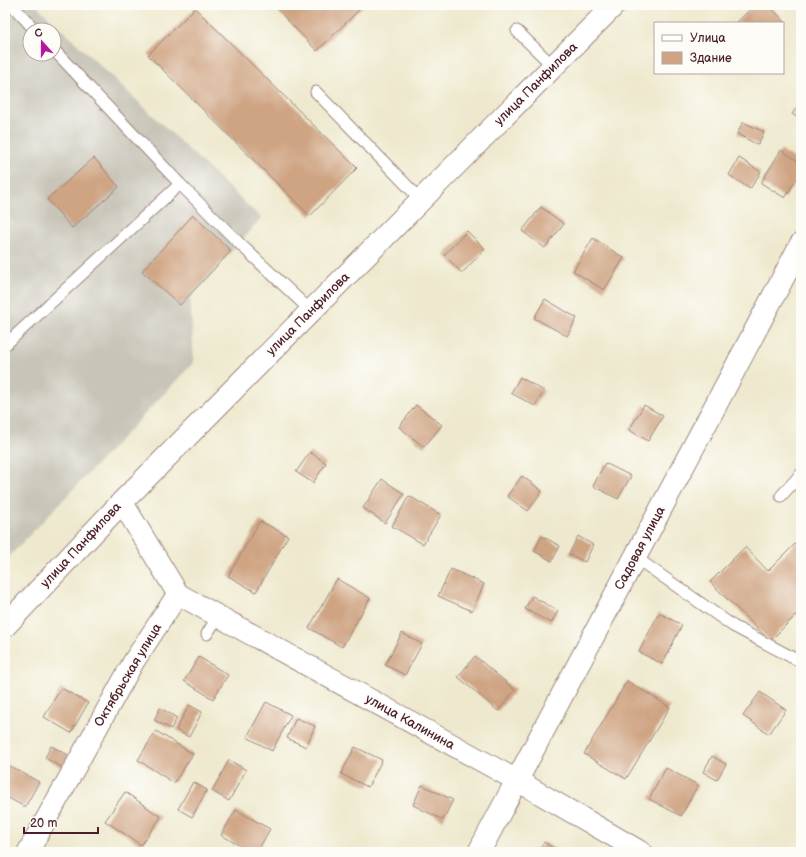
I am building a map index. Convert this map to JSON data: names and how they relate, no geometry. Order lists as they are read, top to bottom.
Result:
{
  "streets": {
    "main road": ["улица Панфилова", "Садовая улица"],
    "street": ["Октябрьская улица", "улица Калинина"]
  },
  "crossings": [
    ["Садовая улица", "улица Калинина"],
    ["Октябрьская улица", "улица Калинина"]
  ],
  "legend": ["Улица", "Здание"],
  "scale_bar": "20 m",
  "north": "top"
}
